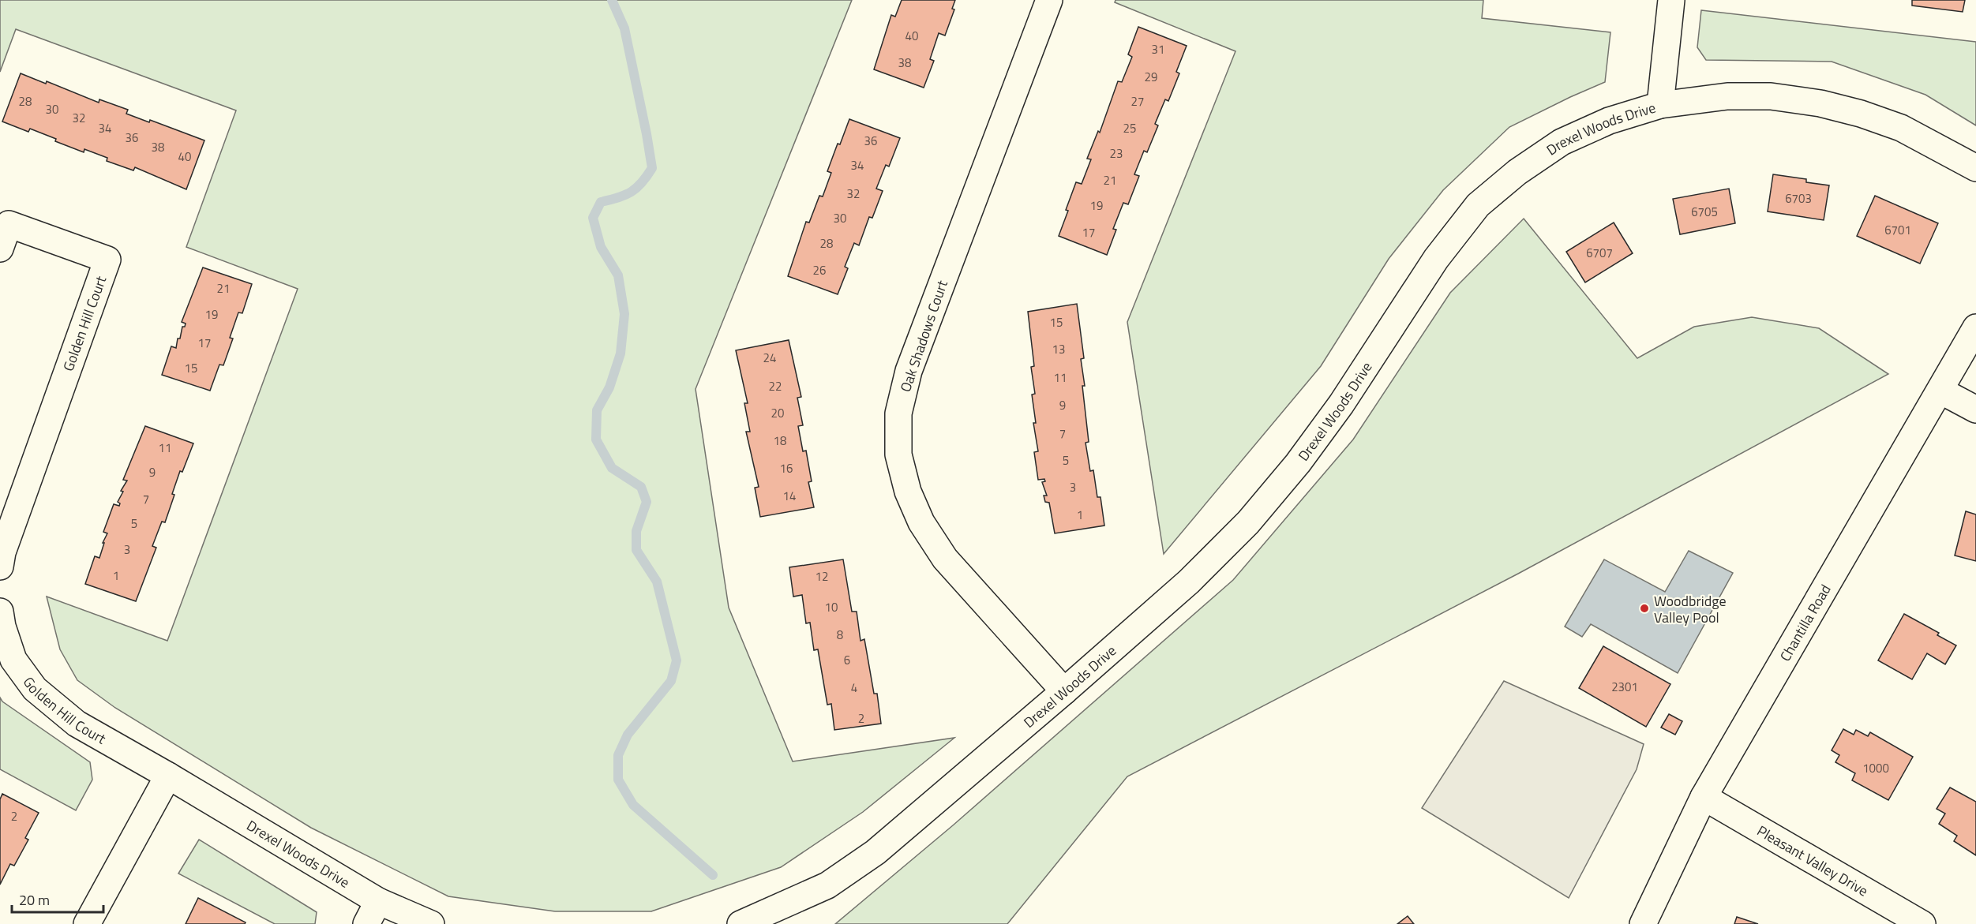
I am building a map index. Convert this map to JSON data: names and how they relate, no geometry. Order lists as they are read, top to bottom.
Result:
{
  "streets": {
    "street": [
      "Drexel Woods Drive",
      "Golden Hill Court",
      "Oak Shadows Court",
      "Chantilla Road",
      "Pleasant Valley Drive"
    ]
  },
  "crossings": [
    ["Drexel Woods Drive", "Golden Hill Court"],
    ["Drexel Woods Drive", "Oak Shadows Court"],
    ["Chantilla Road", "Pleasant Valley Drive"]
  ],
  "places": ["Woodbridge Valley Pool"],
  "house_numbers": [
    "40",
    "31",
    "38",
    "29",
    "28",
    "27",
    "30",
    "32",
    "34",
    "25",
    "36",
    "36",
    "38",
    "23",
    "40",
    "34",
    "21",
    "32",
    "6703",
    "19",
    "6705",
    "30",
    "6701",
    "17",
    "28",
    "6707",
    "26",
    "21",
    "19",
    "15",
    "17",
    "13",
    "24",
    "15",
    "11",
    "22",
    "9",
    "20",
    "7",
    "18",
    "11",
    "5",
    "16",
    "9",
    "3",
    "14",
    "7",
    "1",
    "5",
    "3",
    "1",
    "12",
    "10",
    "8",
    "6",
    "2301",
    "4",
    "2",
    "1000",
    "2"
  ],
  "scale_bar": "20 m"
}
